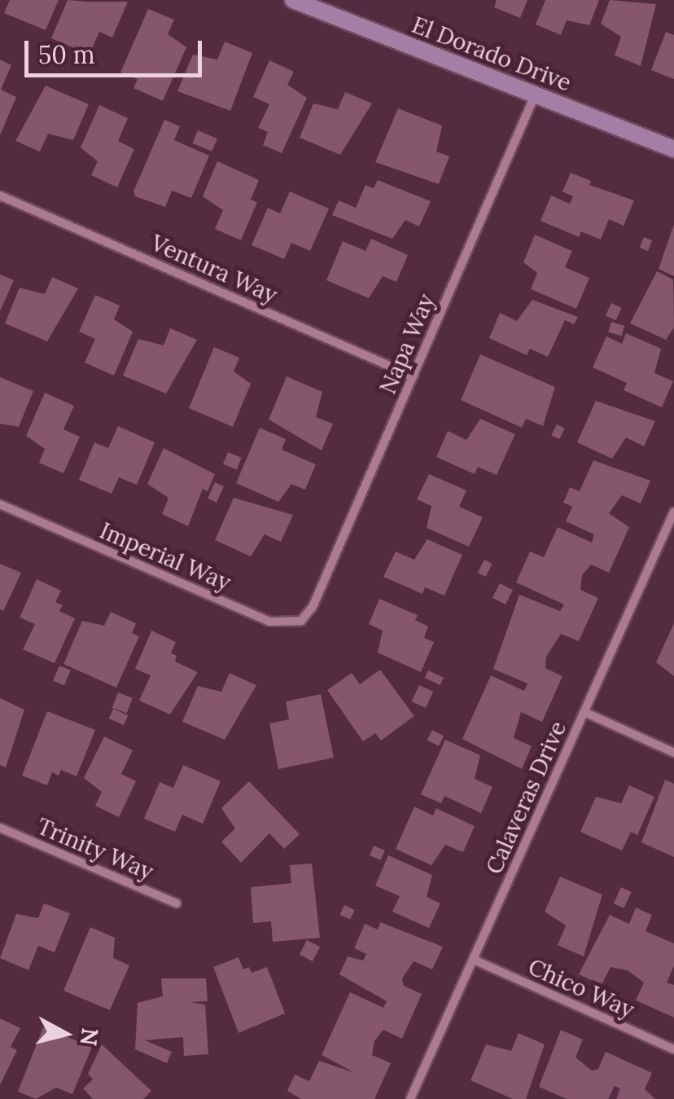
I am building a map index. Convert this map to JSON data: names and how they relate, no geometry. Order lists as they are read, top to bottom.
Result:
{
  "streets": {
    "street": [
      "El Dorado Drive",
      "Ventura Way",
      "Napa Way",
      "Imperial Way",
      "Calaveras Drive",
      "Trinity Way",
      "Chico Way"
    ]
  },
  "crossings": [
    ["El Dorado Drive", "Napa Way"],
    ["Ventura Way", "Napa Way"],
    ["Napa Way", "Imperial Way"],
    ["Calaveras Drive", "Chico Way"]
  ],
  "scale_bar": "50 m",
  "north": "right"
}
